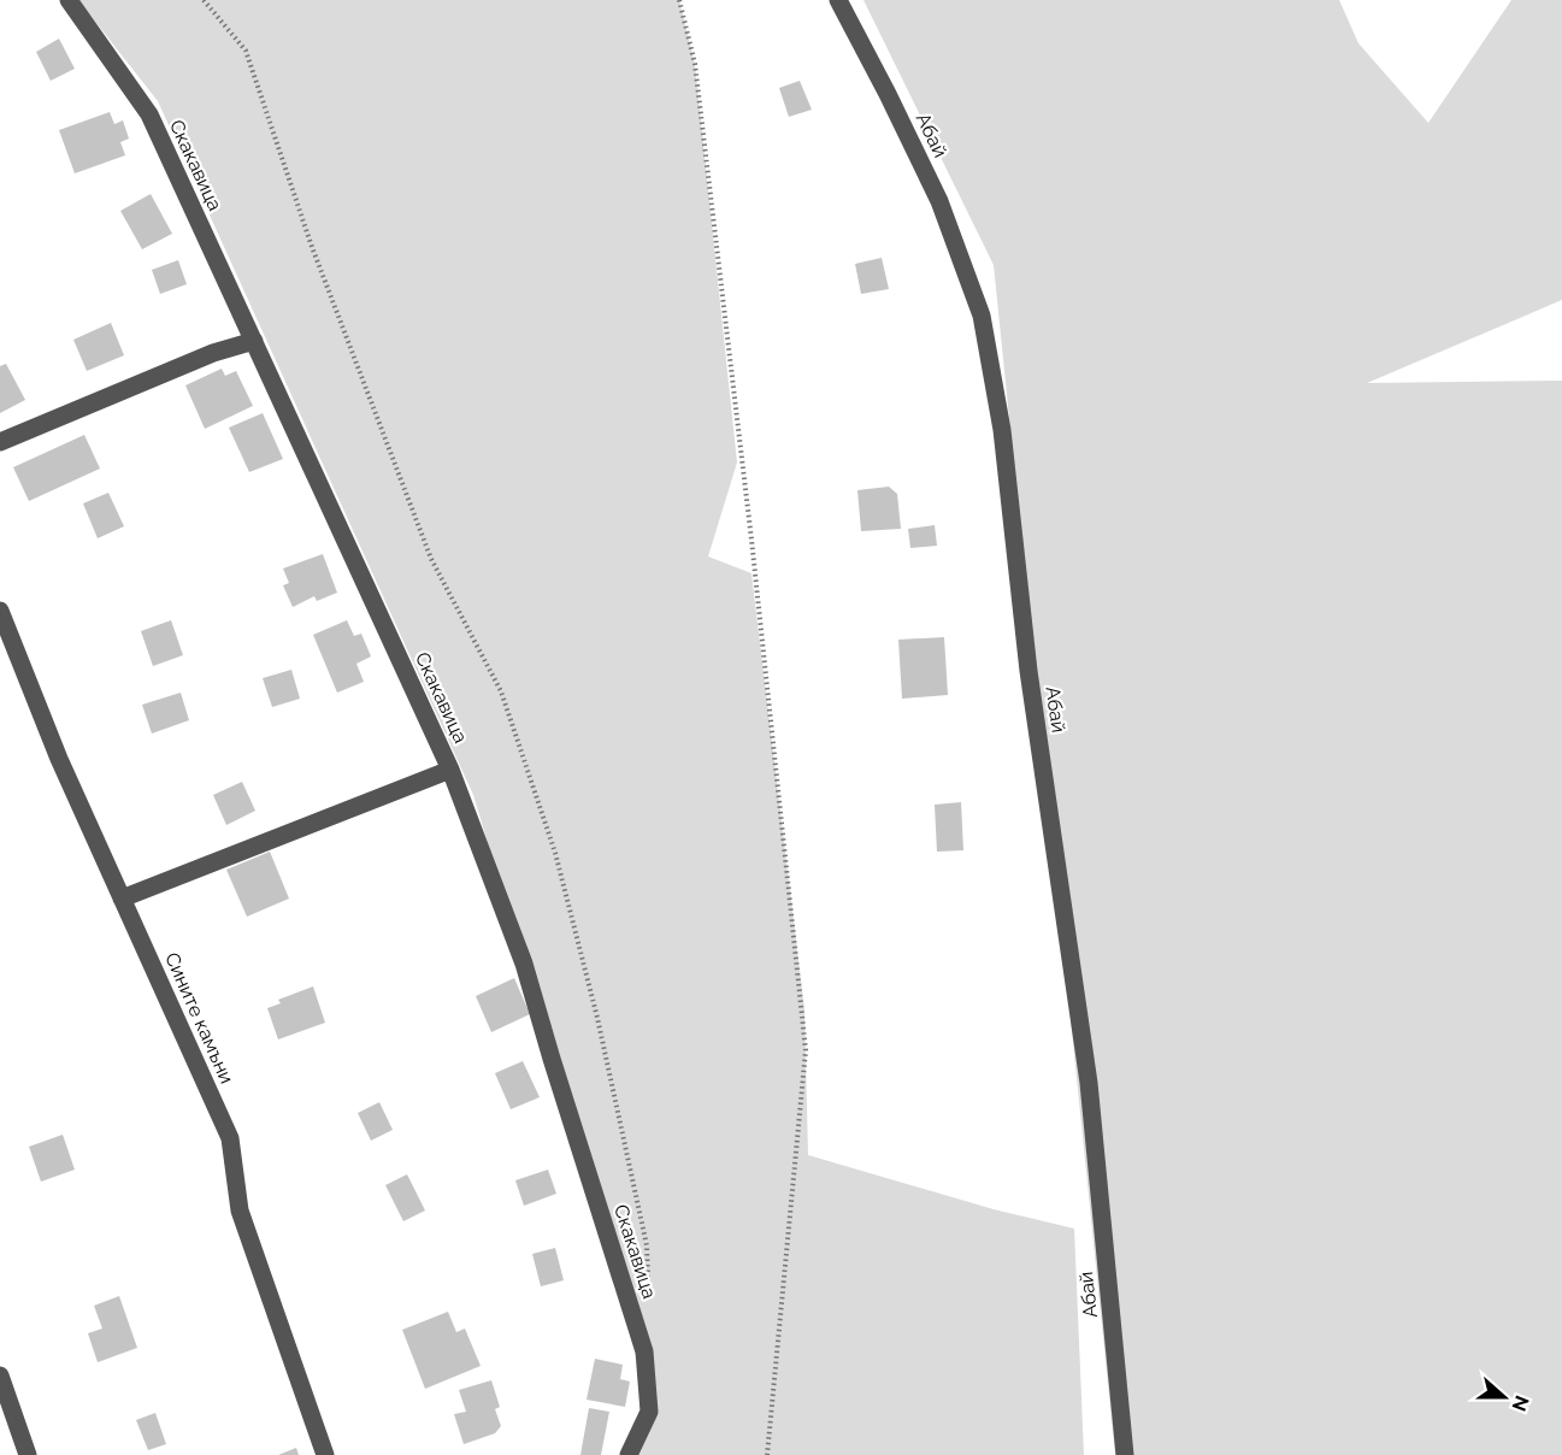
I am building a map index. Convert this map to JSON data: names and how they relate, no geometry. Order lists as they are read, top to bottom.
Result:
{
  "streets": {
    "street": ["Абай", "Скакавица", "Сините камъни"]
  },
  "north": "right"
}
